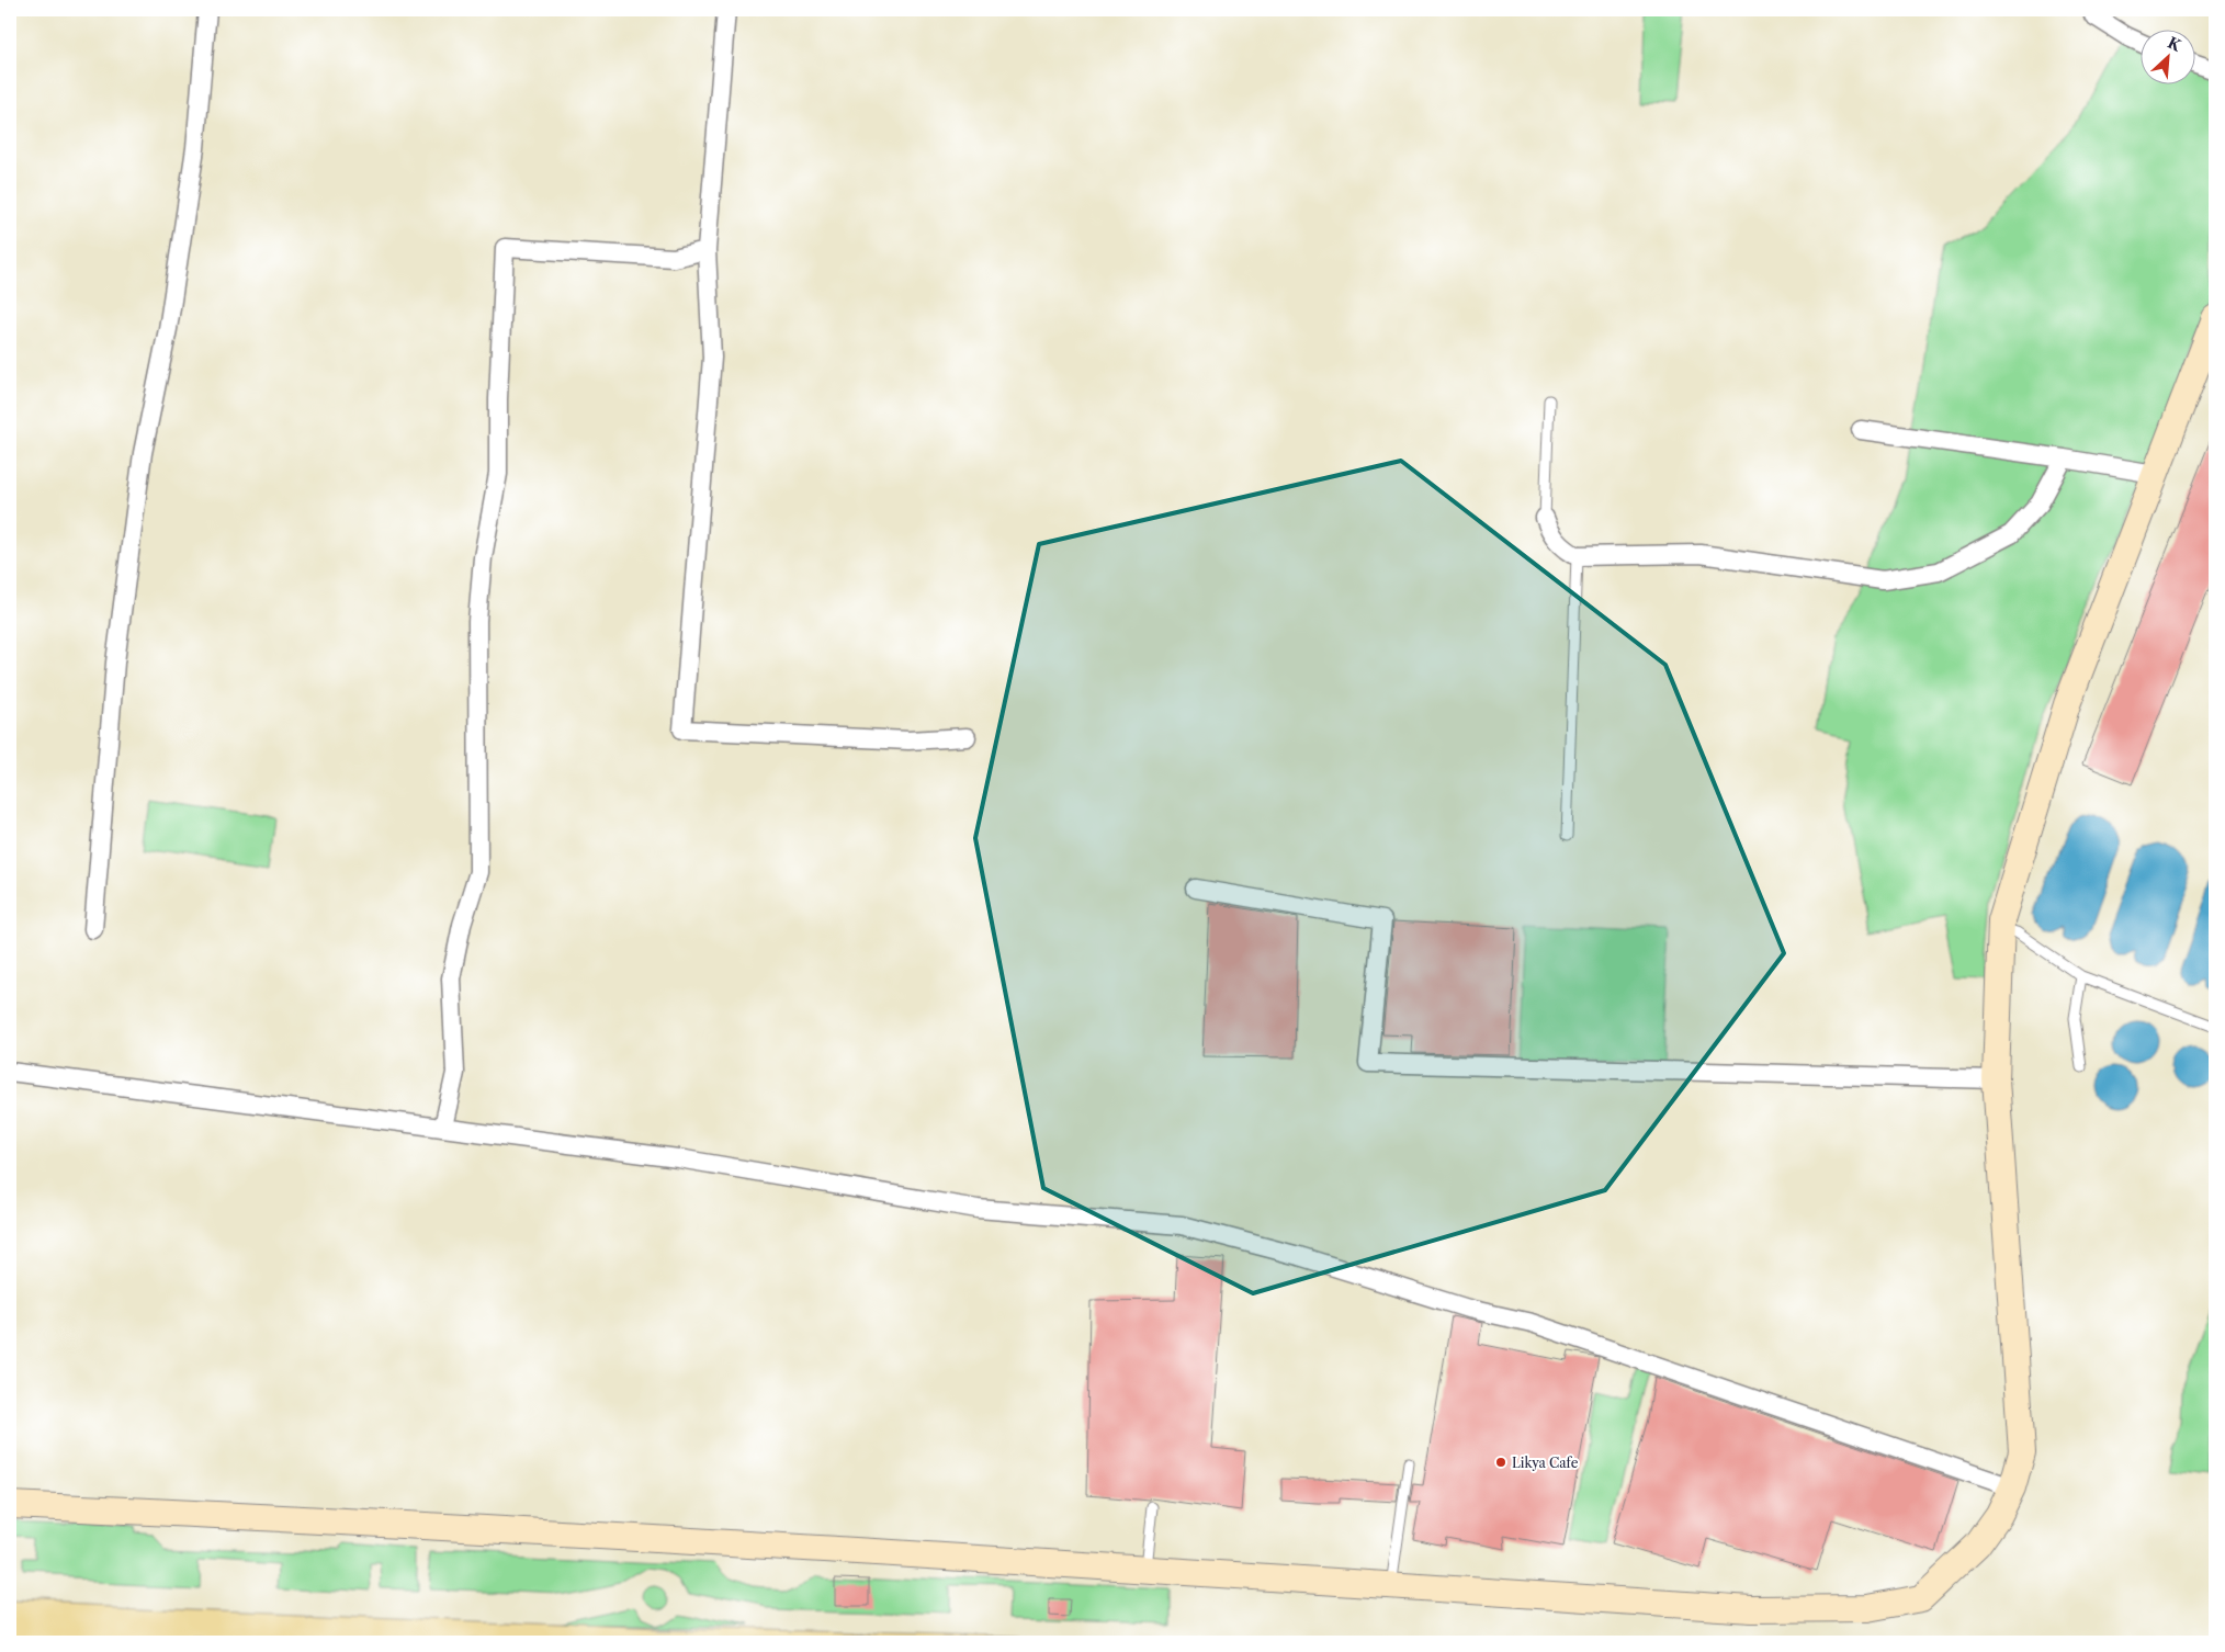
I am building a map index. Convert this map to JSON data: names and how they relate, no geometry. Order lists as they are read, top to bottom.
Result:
{
  "places": ["Likya Cafe"],
  "north": "top right"
}
